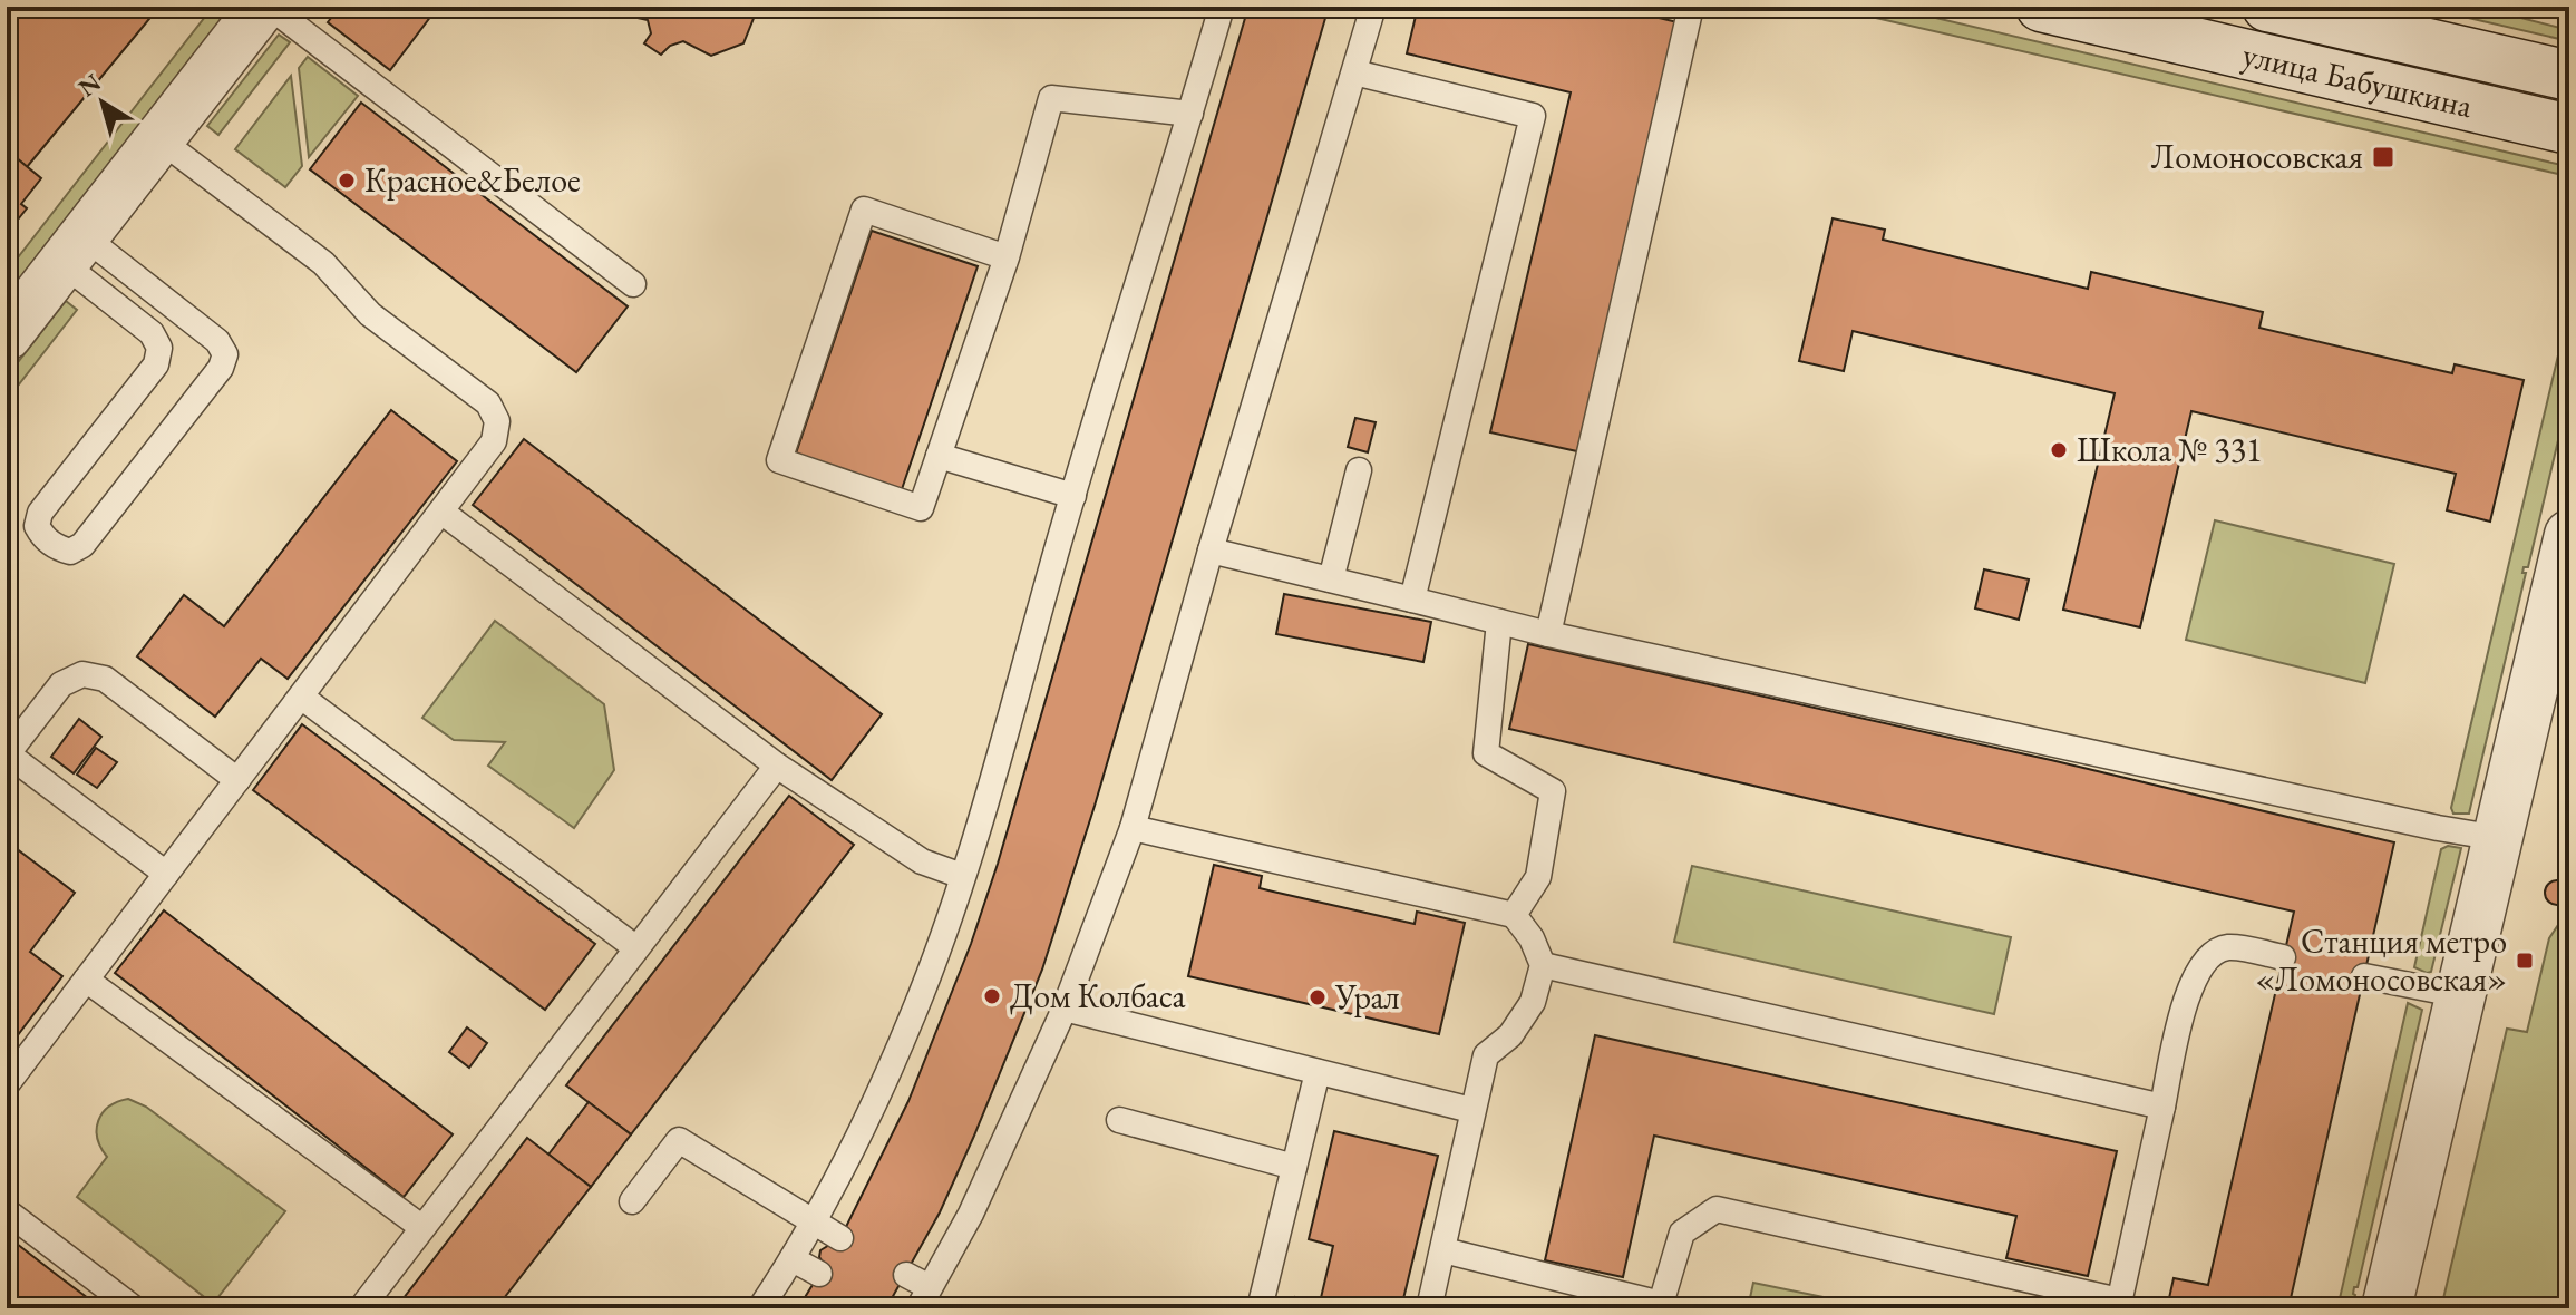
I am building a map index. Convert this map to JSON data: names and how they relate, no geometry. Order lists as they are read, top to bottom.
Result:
{
  "streets": {
    "street": ["улица Бабушкина"]
  },
  "places": {
    "transit": ["Ломоносовская", "Станция метро «Ломоносовская»"],
    "other": [
      "Красное&Белое",
      "Школа № 331",
      "Дом Колбаса",
      "Урал"
    ]
  },
  "north": "top left"
}
